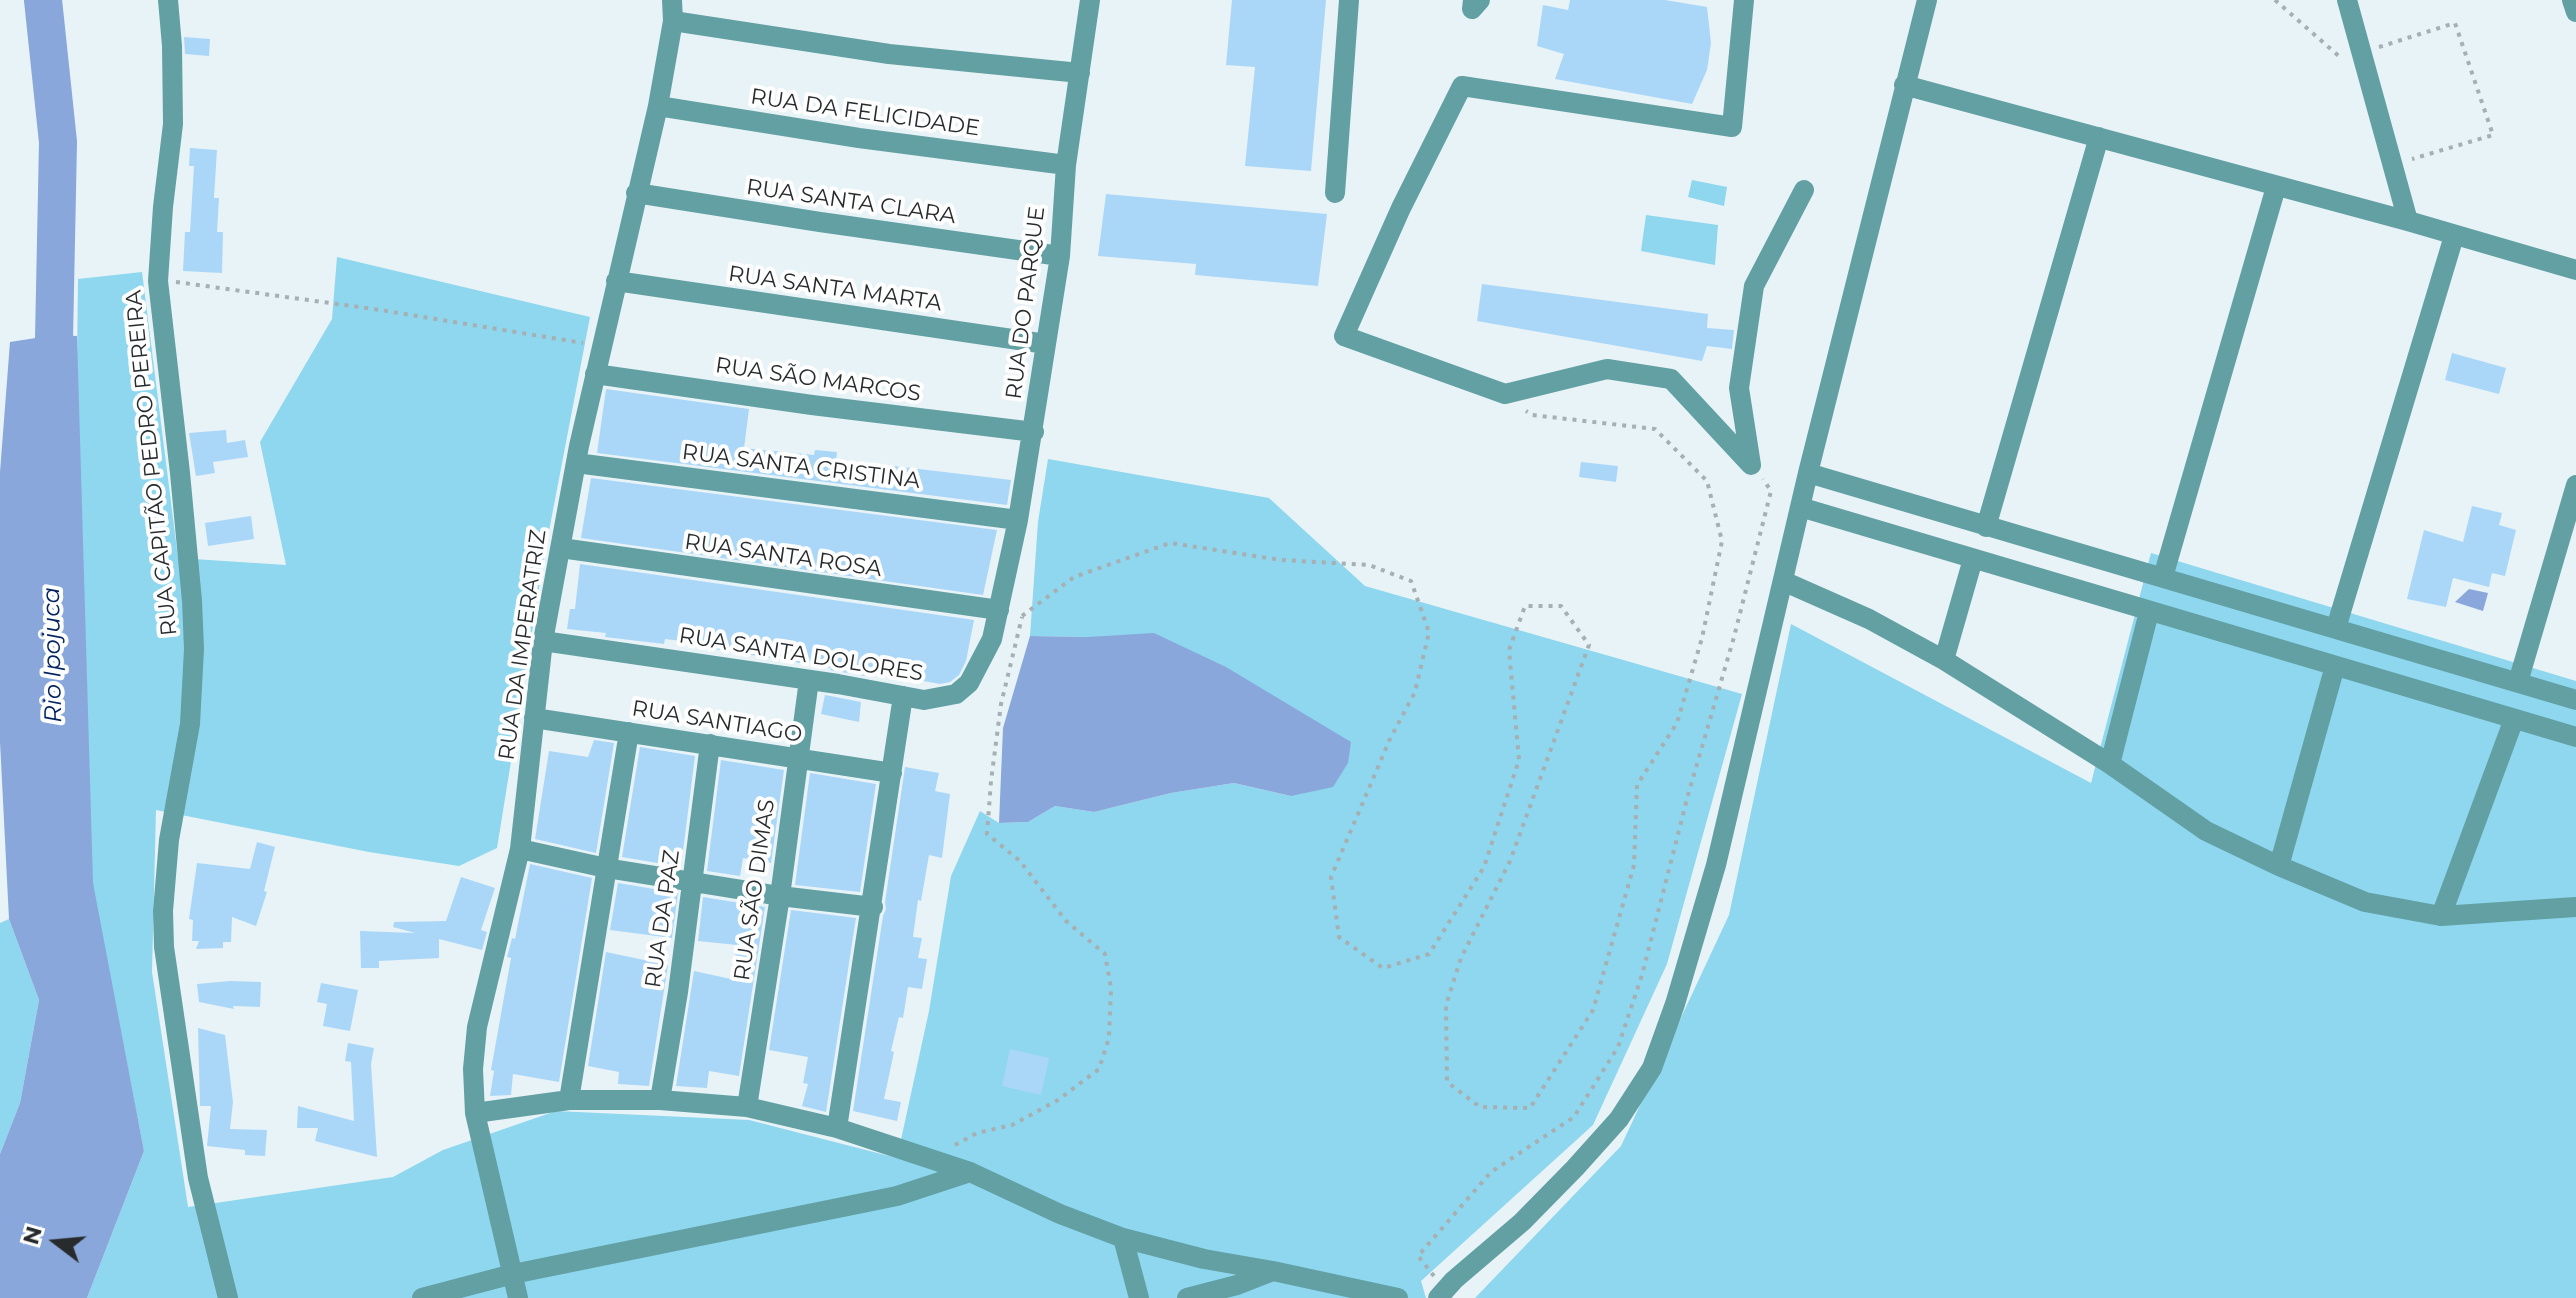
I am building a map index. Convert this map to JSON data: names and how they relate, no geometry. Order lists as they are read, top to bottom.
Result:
{
  "streets": {
    "street": [
      "RUA DA FELICIDADE",
      "RUA SANTA CLARA",
      "RUA SANTA MARTA",
      "RUA DO PARQUE",
      "RUA SÃO MARCOS",
      "RUA CAPITÃO PEDRO PEREIRA",
      "RUA SANTA CRISTINA",
      "RUA SANTA ROSA",
      "RUA DA IMPERATRIZ",
      "RUA SANTA DOLORES",
      "RUA SANTIAGO",
      "RUA SÃO DIMAS",
      "RUA DA PAZ"
    ]
  },
  "crossings": [
    ["RUA DA FELICIDADE", "RUA DO PARQUE"],
    ["RUA DA FELICIDADE", "RUA DA IMPERATRIZ"],
    ["RUA SANTA CLARA", "RUA DO PARQUE"],
    ["RUA SANTA CLARA", "RUA DA IMPERATRIZ"],
    ["RUA SANTA MARTA", "RUA DO PARQUE"],
    ["RUA SANTA MARTA", "RUA DA IMPERATRIZ"],
    ["RUA DO PARQUE", "RUA SÃO MARCOS"],
    ["RUA DO PARQUE", "RUA SANTA CRISTINA"],
    ["RUA DO PARQUE", "RUA SANTA ROSA"],
    ["RUA DO PARQUE", "RUA SANTA DOLORES"],
    ["RUA SÃO MARCOS", "RUA DA IMPERATRIZ"],
    ["RUA SANTA CRISTINA", "RUA DA IMPERATRIZ"],
    ["RUA SANTA ROSA", "RUA DA IMPERATRIZ"],
    ["RUA SANTA ROSA", "RUA SANTA DOLORES"],
    ["RUA DA IMPERATRIZ", "RUA SANTA DOLORES"],
    ["RUA DA IMPERATRIZ", "RUA SANTIAGO"],
    ["RUA SANTA DOLORES", "RUA SÃO DIMAS"],
    ["RUA SANTIAGO", "RUA SÃO DIMAS"],
    ["RUA SANTIAGO", "RUA DA PAZ"]
  ],
  "water": ["Rio Ipojuca"],
  "north": "left"
}
